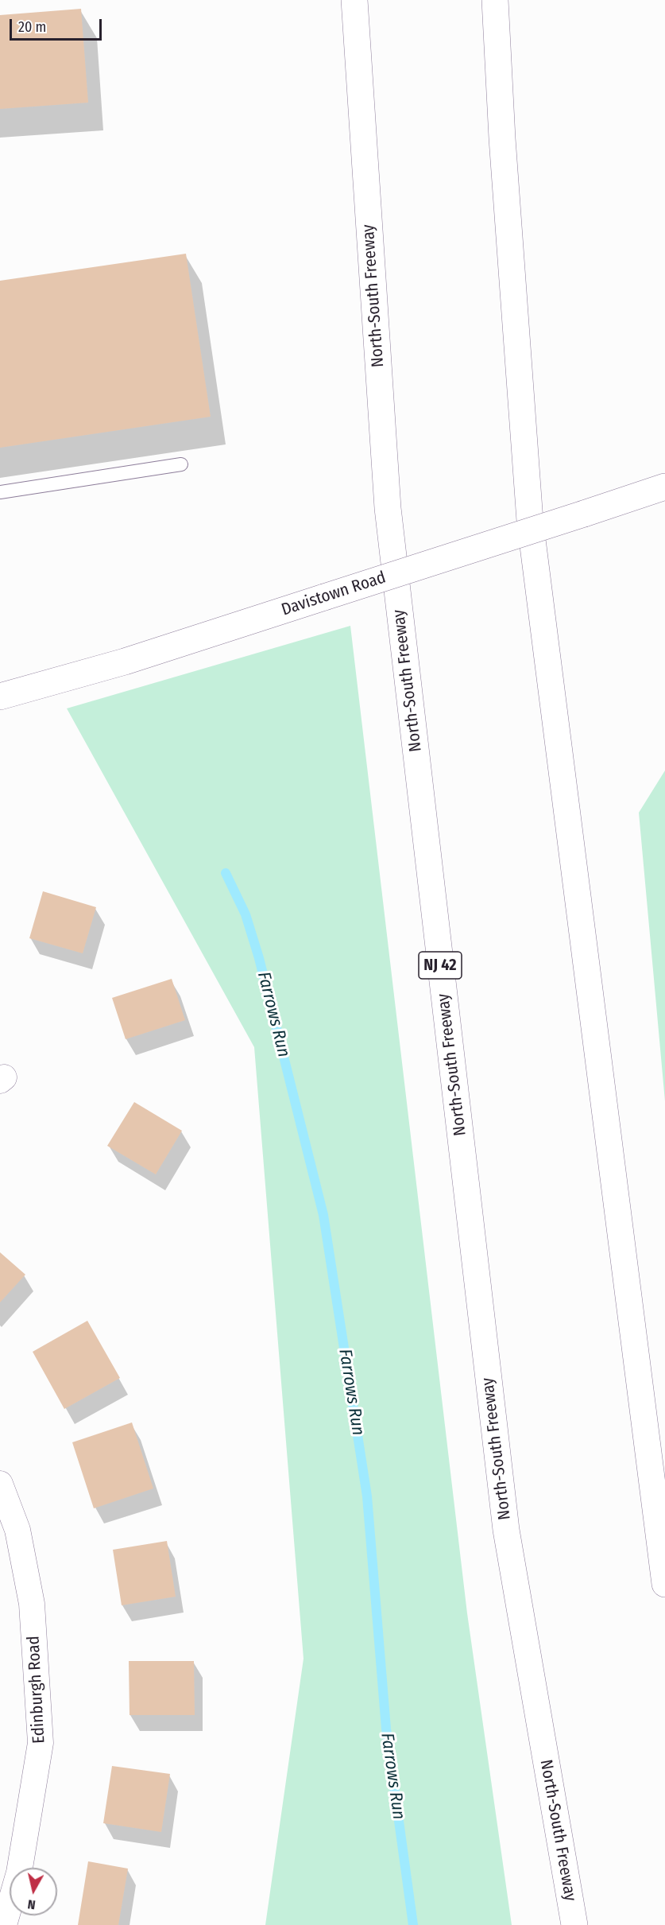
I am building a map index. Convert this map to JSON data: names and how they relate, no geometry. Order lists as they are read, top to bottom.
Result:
{
  "streets": {
    "main road": ["North-South Freeway", "Davistown Road", "NJ 42"],
    "street": ["Edinburgh Road"]
  },
  "water": ["Farrows Run"],
  "scale_bar": "20 m",
  "north": "bottom"
}
